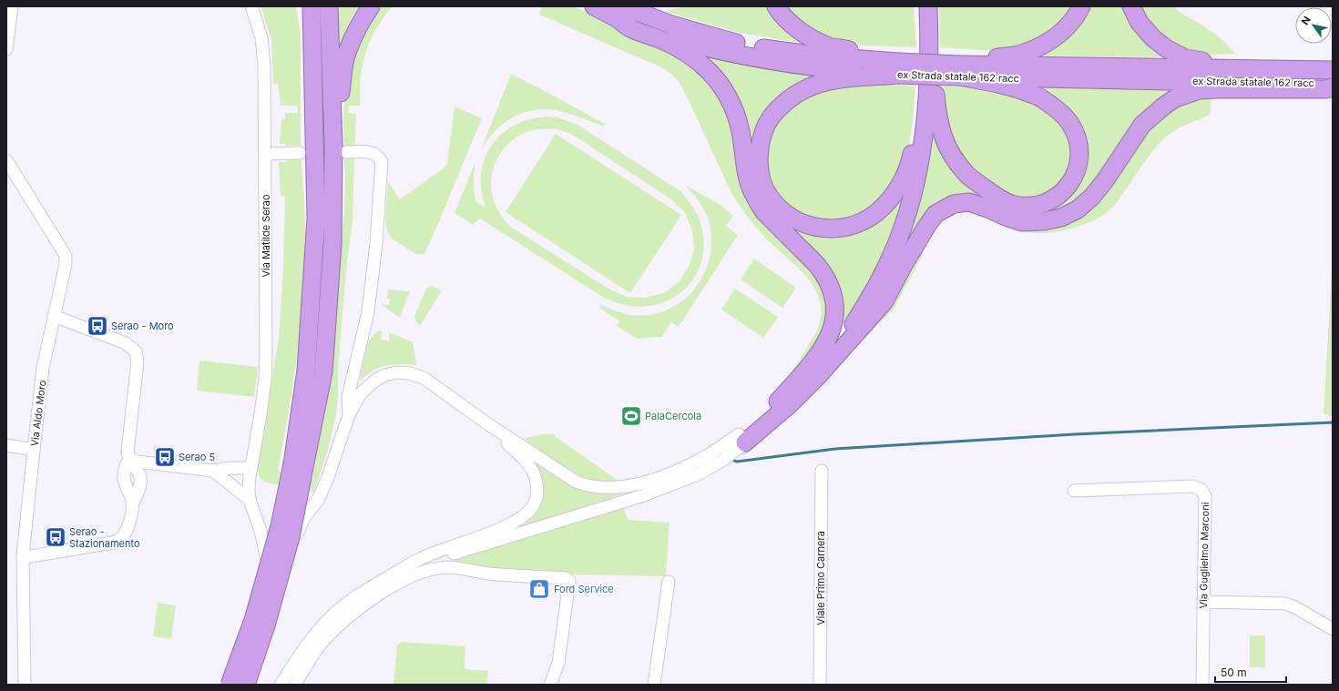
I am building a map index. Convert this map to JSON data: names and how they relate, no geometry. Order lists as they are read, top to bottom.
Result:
{
  "streets": {
    "highway": ["ex Strada statale 162 racc"],
    "street": [
      "Via Matilde Serao",
      "Via Aldo Moro",
      "Via Guglielmo Marconi",
      "Viale Primo Carnera"
    ]
  },
  "places": {
    "bus stop": ["Serao - Moro", "Serao 5", "Serao - Stazionamento"],
    "sports": ["PalaCercola"],
    "shop": ["Ford Service"]
  },
  "scale_bar": "50 m",
  "north": "top left"
}
